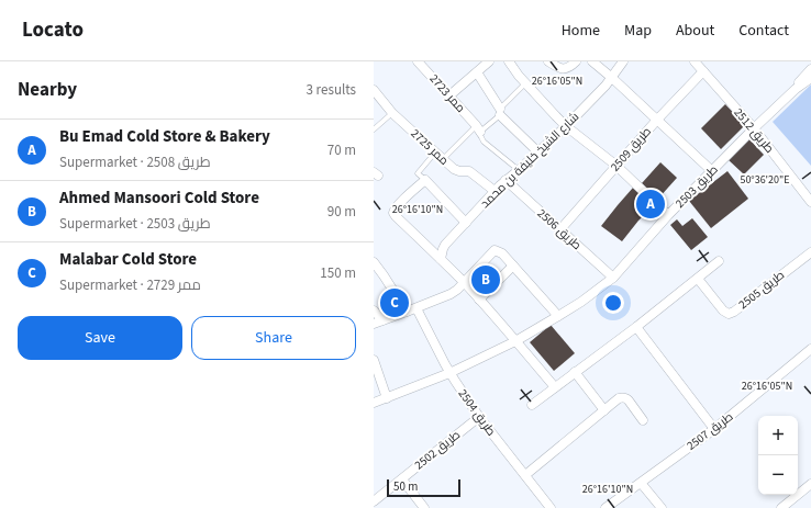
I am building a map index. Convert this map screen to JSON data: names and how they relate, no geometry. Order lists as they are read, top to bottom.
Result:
{
  "streets": {
    "street": [
      "ممر 2723",
      "طريق 2512",
      "ممر 2725",
      "طريق 2509",
      "شارع الشيخ خليفة بن محمد",
      "طريق 2503",
      "طريق 2506",
      "طريق 2505",
      "طريق 2504",
      "طريق 2507",
      "طريق 2502"
    ]
  },
  "crossings": [
    ["ممر 2723", "شارع الشيخ خليفة بن محمد"],
    ["طريق 2512", "طريق 2509"],
    ["طريق 2512", "طريق 2503"],
    ["ممر 2725", "شارع الشيخ خليفة بن محمد"],
    ["طريق 2509", "طريق 2506"],
    ["شارع الشيخ خليفة بن محمد", "طريق 2506"],
    ["طريق 2503", "طريق 2506"],
    ["طريق 2503", "طريق 2504"],
    ["طريق 2504", "طريق 2502"]
  ],
  "scale_bar": "50 m",
  "page": {
    "header": "Locato",
    "nav": [
      "Home",
      "Map",
      "About",
      "Contact"
    ],
    "heading": ["Nearby", "3 results"],
    "list": [
      {
        "mark": "A",
        "name": "Bu Emad Cold Store & Bakery",
        "note": "Supermarket · طريق 2508",
        "value": "70 m"
      },
      {
        "mark": "B",
        "name": "Ahmed Mansoori Cold Store",
        "note": "Supermarket · طريق 2503",
        "value": "90 m"
      },
      {
        "mark": "C",
        "name": "Malabar Cold Store",
        "note": "Supermarket · ممر 2729",
        "value": "150 m"
      }
    ],
    "pins": ["A", "B", "C"],
    "buttons": ["Save", "Share"],
    "map_buttons": ["+", "−"],
    "scale": "50 m"
  },
  "coordinates": ["26°16'05\"N", "50°36'20\"E", "26°16'10\"N"]
}
